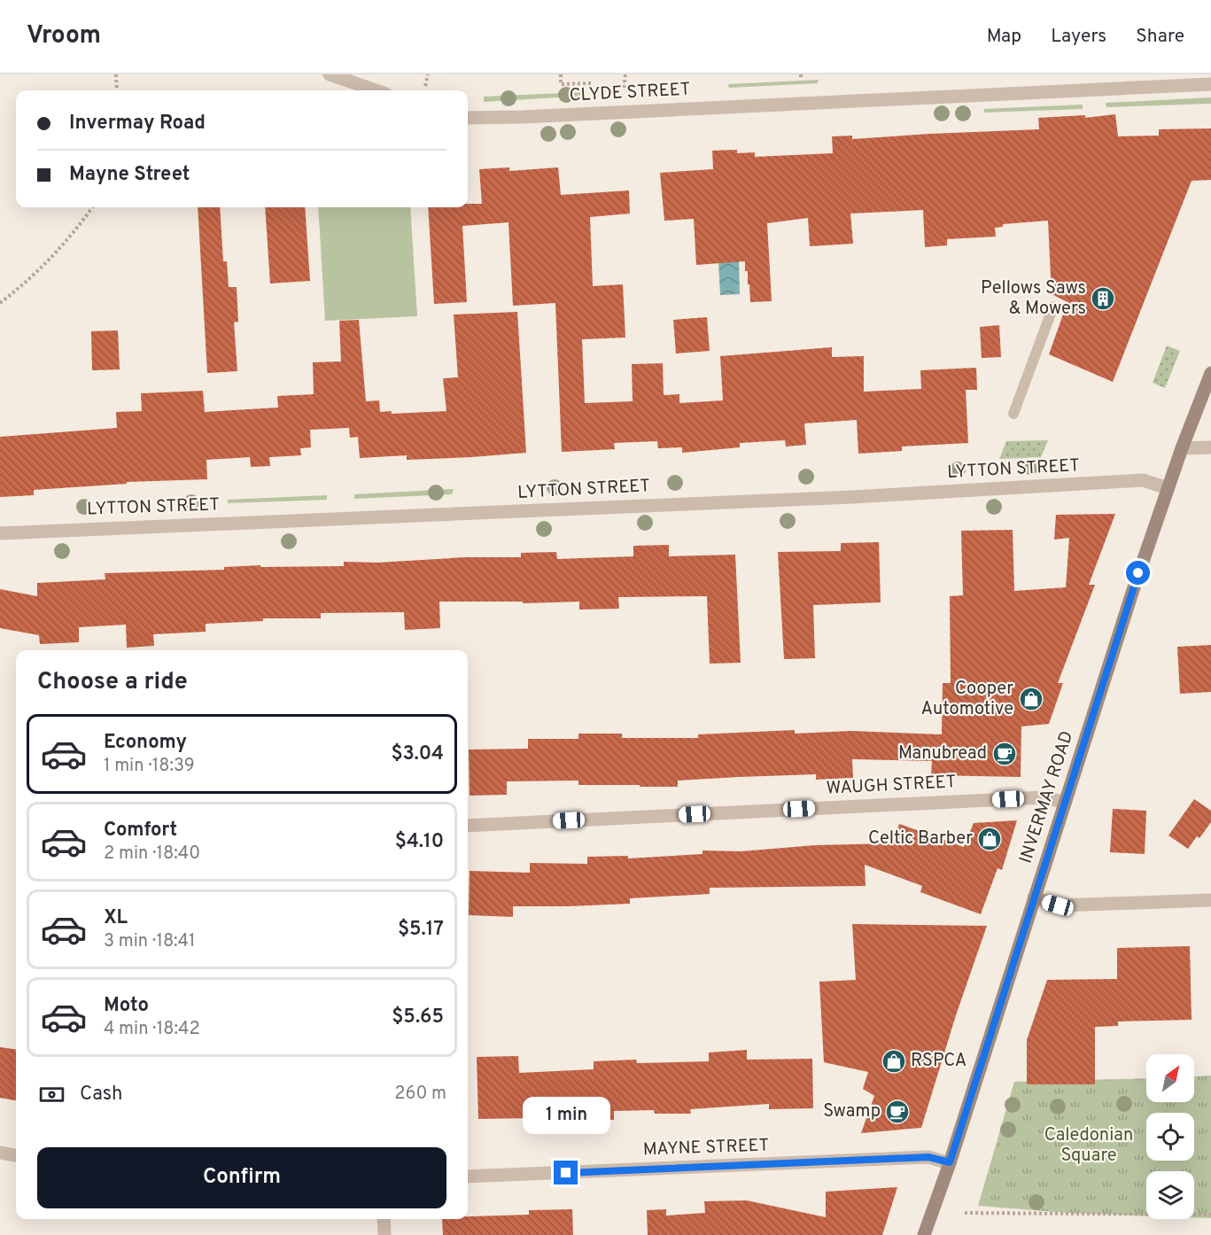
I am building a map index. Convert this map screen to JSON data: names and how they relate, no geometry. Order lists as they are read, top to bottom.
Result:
{
  "streets": {
    "main road": ["INVERMAY ROAD"],
    "street": [
      "CLYDE STREET",
      "LYTTON STREET",
      "WAUGH STREET",
      "MAYNE STREET"
    ]
  },
  "crossings": [
    ["LYTTON STREET", "INVERMAY ROAD"],
    ["WAUGH STREET", "INVERMAY ROAD"],
    ["INVERMAY ROAD", "MAYNE STREET"]
  ],
  "parks": ["Caledonian Square"],
  "places": {
    "building": ["Pellows Saws & Mowers"],
    "shop": ["Cooper Automotive", "Celtic Barber", "RSPCA"],
    "cafe": ["Manubread", "Swamp"]
  },
  "north": "top right",
  "page": {
    "header": "Vroom",
    "nav": ["Map", "Layers", "Share"],
    "banner": ["Invermay Road", "Mayne Street"],
    "heading": "Choose a ride",
    "list": [
      {
        "name": "Economy",
        "note": "1 min · 18:39",
        "value": "$3.04"
      },
      {
        "name": "Comfort",
        "note": "2 min · 18:40",
        "value": "$4.10"
      },
      {
        "name": "XL",
        "note": "3 min · 18:41",
        "value": "$5.17"
      },
      {
        "name": "Moto",
        "note": "4 min · 18:42",
        "value": "$5.65"
      }
    ],
    "pay": ["Cash", "260 m"],
    "bubble": "1 min",
    "buttons": "Confirm"
  }
}
